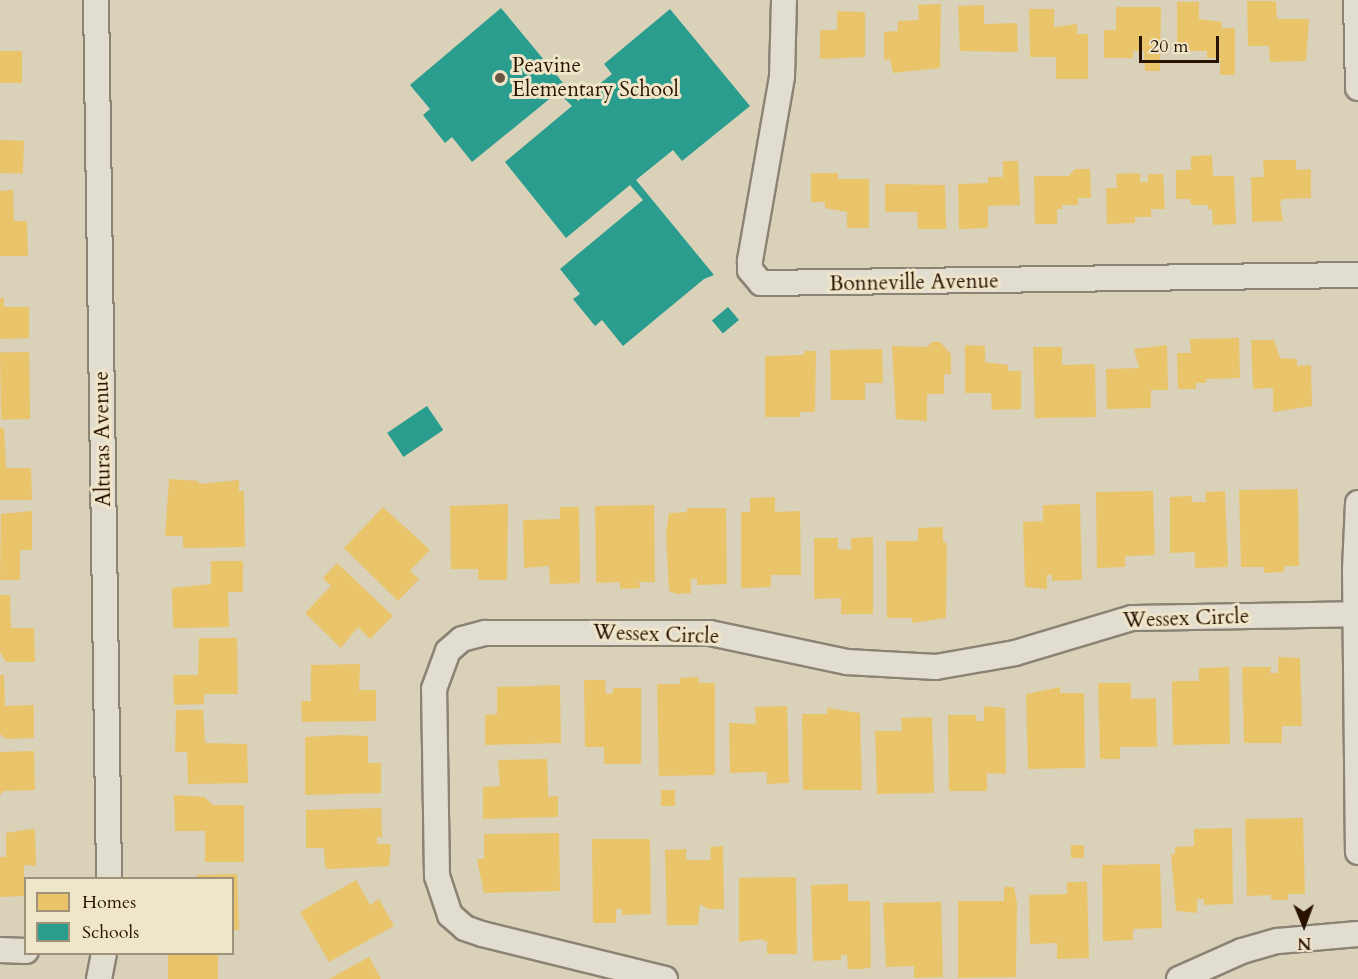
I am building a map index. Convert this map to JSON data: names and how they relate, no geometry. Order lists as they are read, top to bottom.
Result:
{
  "streets": {
    "street": ["Bonneville Avenue", "Alturas Avenue", "Wessex Circle"]
  },
  "places": ["Peavine Elementary School"],
  "legend": ["Homes", "Schools"],
  "scale_bar": "20 m",
  "north": "bottom"
}
